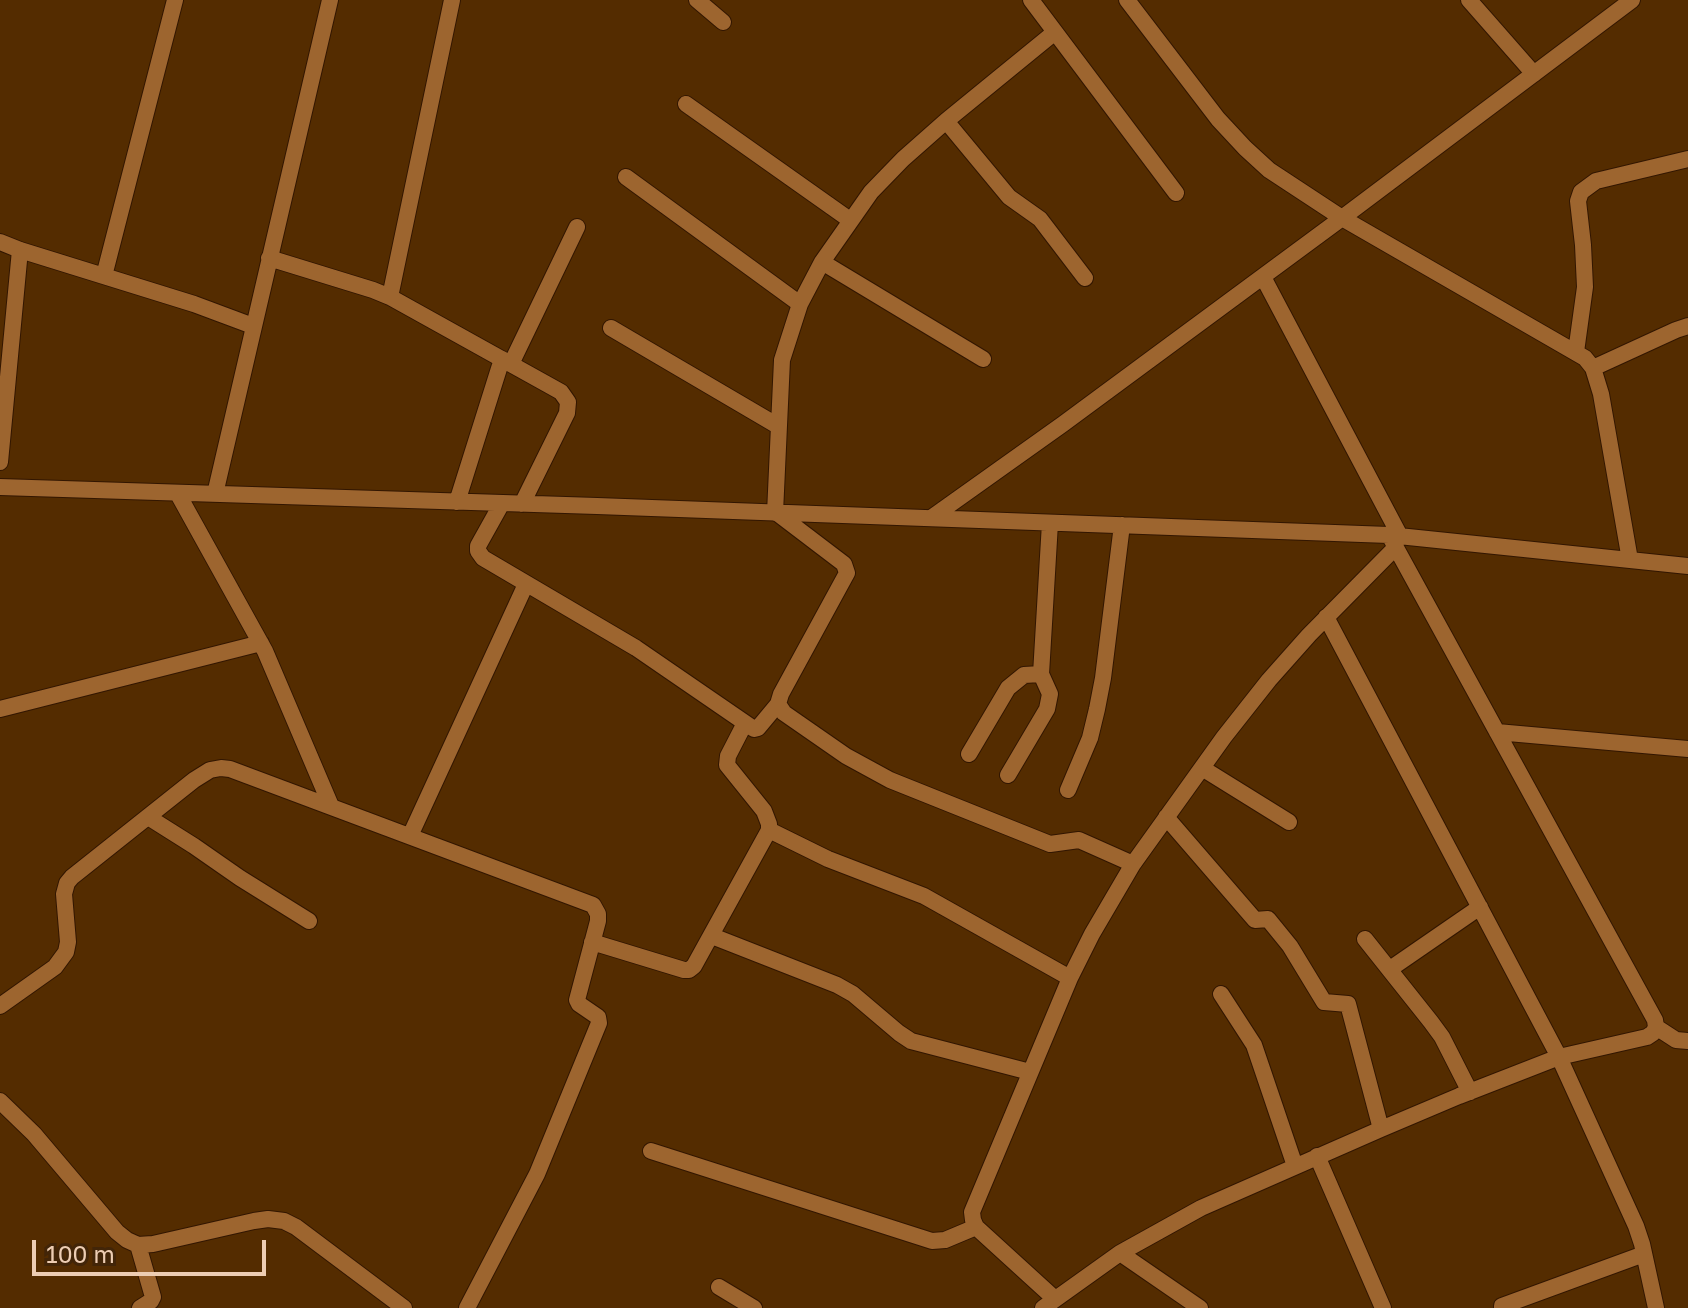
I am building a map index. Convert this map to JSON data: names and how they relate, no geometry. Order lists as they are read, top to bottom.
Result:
{
  "scale_bar": "100 m"
}
